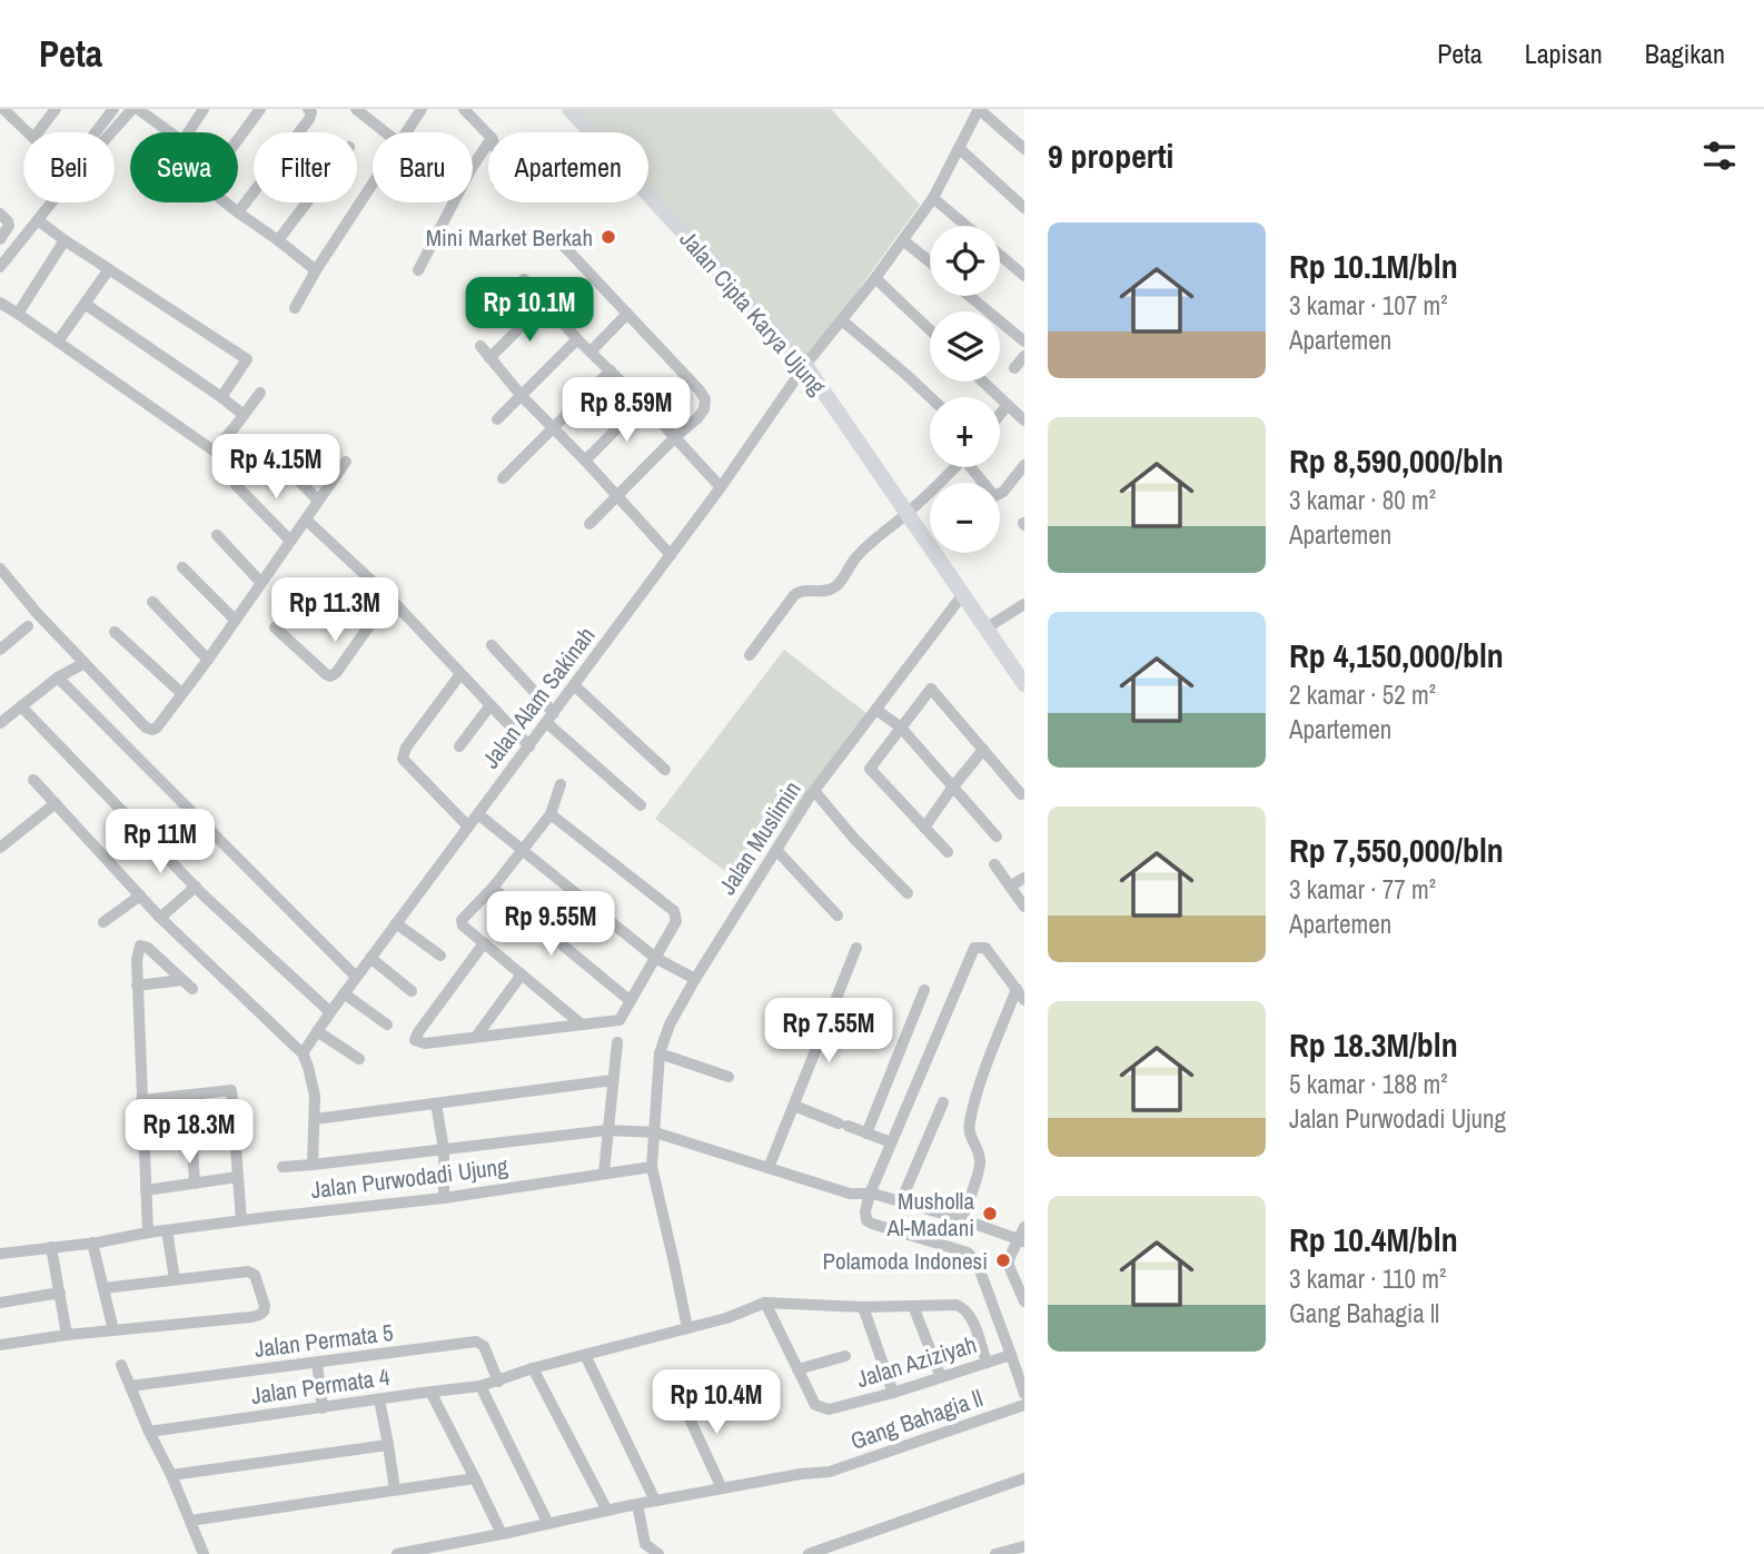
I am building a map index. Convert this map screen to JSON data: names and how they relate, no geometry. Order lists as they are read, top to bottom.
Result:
{
  "streets": {
    "main road": ["Jalan Cipta Karya Ujung"],
    "street": [
      "Jalan Alam Sakinah",
      "Jalan Muslimin",
      "Jalan Purwodadi Ujung",
      "Jalan Permata 5",
      "Jalan Aziziyah",
      "Jalan Permata 4",
      "Gang Bahagia ll"
    ]
  },
  "crossings": [
    ["Jalan Cipta Karya Ujung", "Jalan Alam Sakinah"],
    ["Jalan Cipta Karya Ujung", "Jalan Muslimin"],
    ["Jalan Permata 5", "Jalan Permata 4"],
    ["Jalan Aziziyah", "Jalan Permata 4"]
  ],
  "places": ["Mini Market Berkah", "Musholla Al-Madani", "Polamoda Indonesi"],
  "page": {
    "header": "Peta",
    "nav": ["Peta", "Lapisan", "Bagikan"],
    "heading": "9 properti",
    "chip": [
      "Beli",
      "Sewa",
      "Filter",
      "Baru",
      "Apartemen"
    ],
    "list": [
      {
        "name": "Rp 10.1M/bln",
        "note": "3 kamar · 107 m² · Apartemen"
      },
      {
        "name": "Rp 8,590,000/bln",
        "note": "3 kamar · 80 m² · Apartemen"
      },
      {
        "name": "Rp 4,150,000/bln",
        "note": "2 kamar · 52 m² · Apartemen"
      },
      {
        "name": "Rp 7,550,000/bln",
        "note": "3 kamar · 77 m² · Apartemen"
      },
      {
        "name": "Rp 18.3M/bln",
        "note": "5 kamar · 188 m² · Jalan Purwodadi Ujung"
      },
      {
        "name": "Rp 10.4M/bln",
        "note": "3 kamar · 110 m² · Gang Bahagia ll"
      }
    ],
    "map_buttons": ["+", "−"],
    "price": [
      "Rp 10.1M",
      "Rp 8.59M",
      "Rp 4.15M",
      "Rp 11.3M",
      "Rp 11M",
      "Rp 9.55M",
      "Rp 7.55M",
      "Rp 18.3M",
      "Rp 10.4M"
    ]
  }
}
